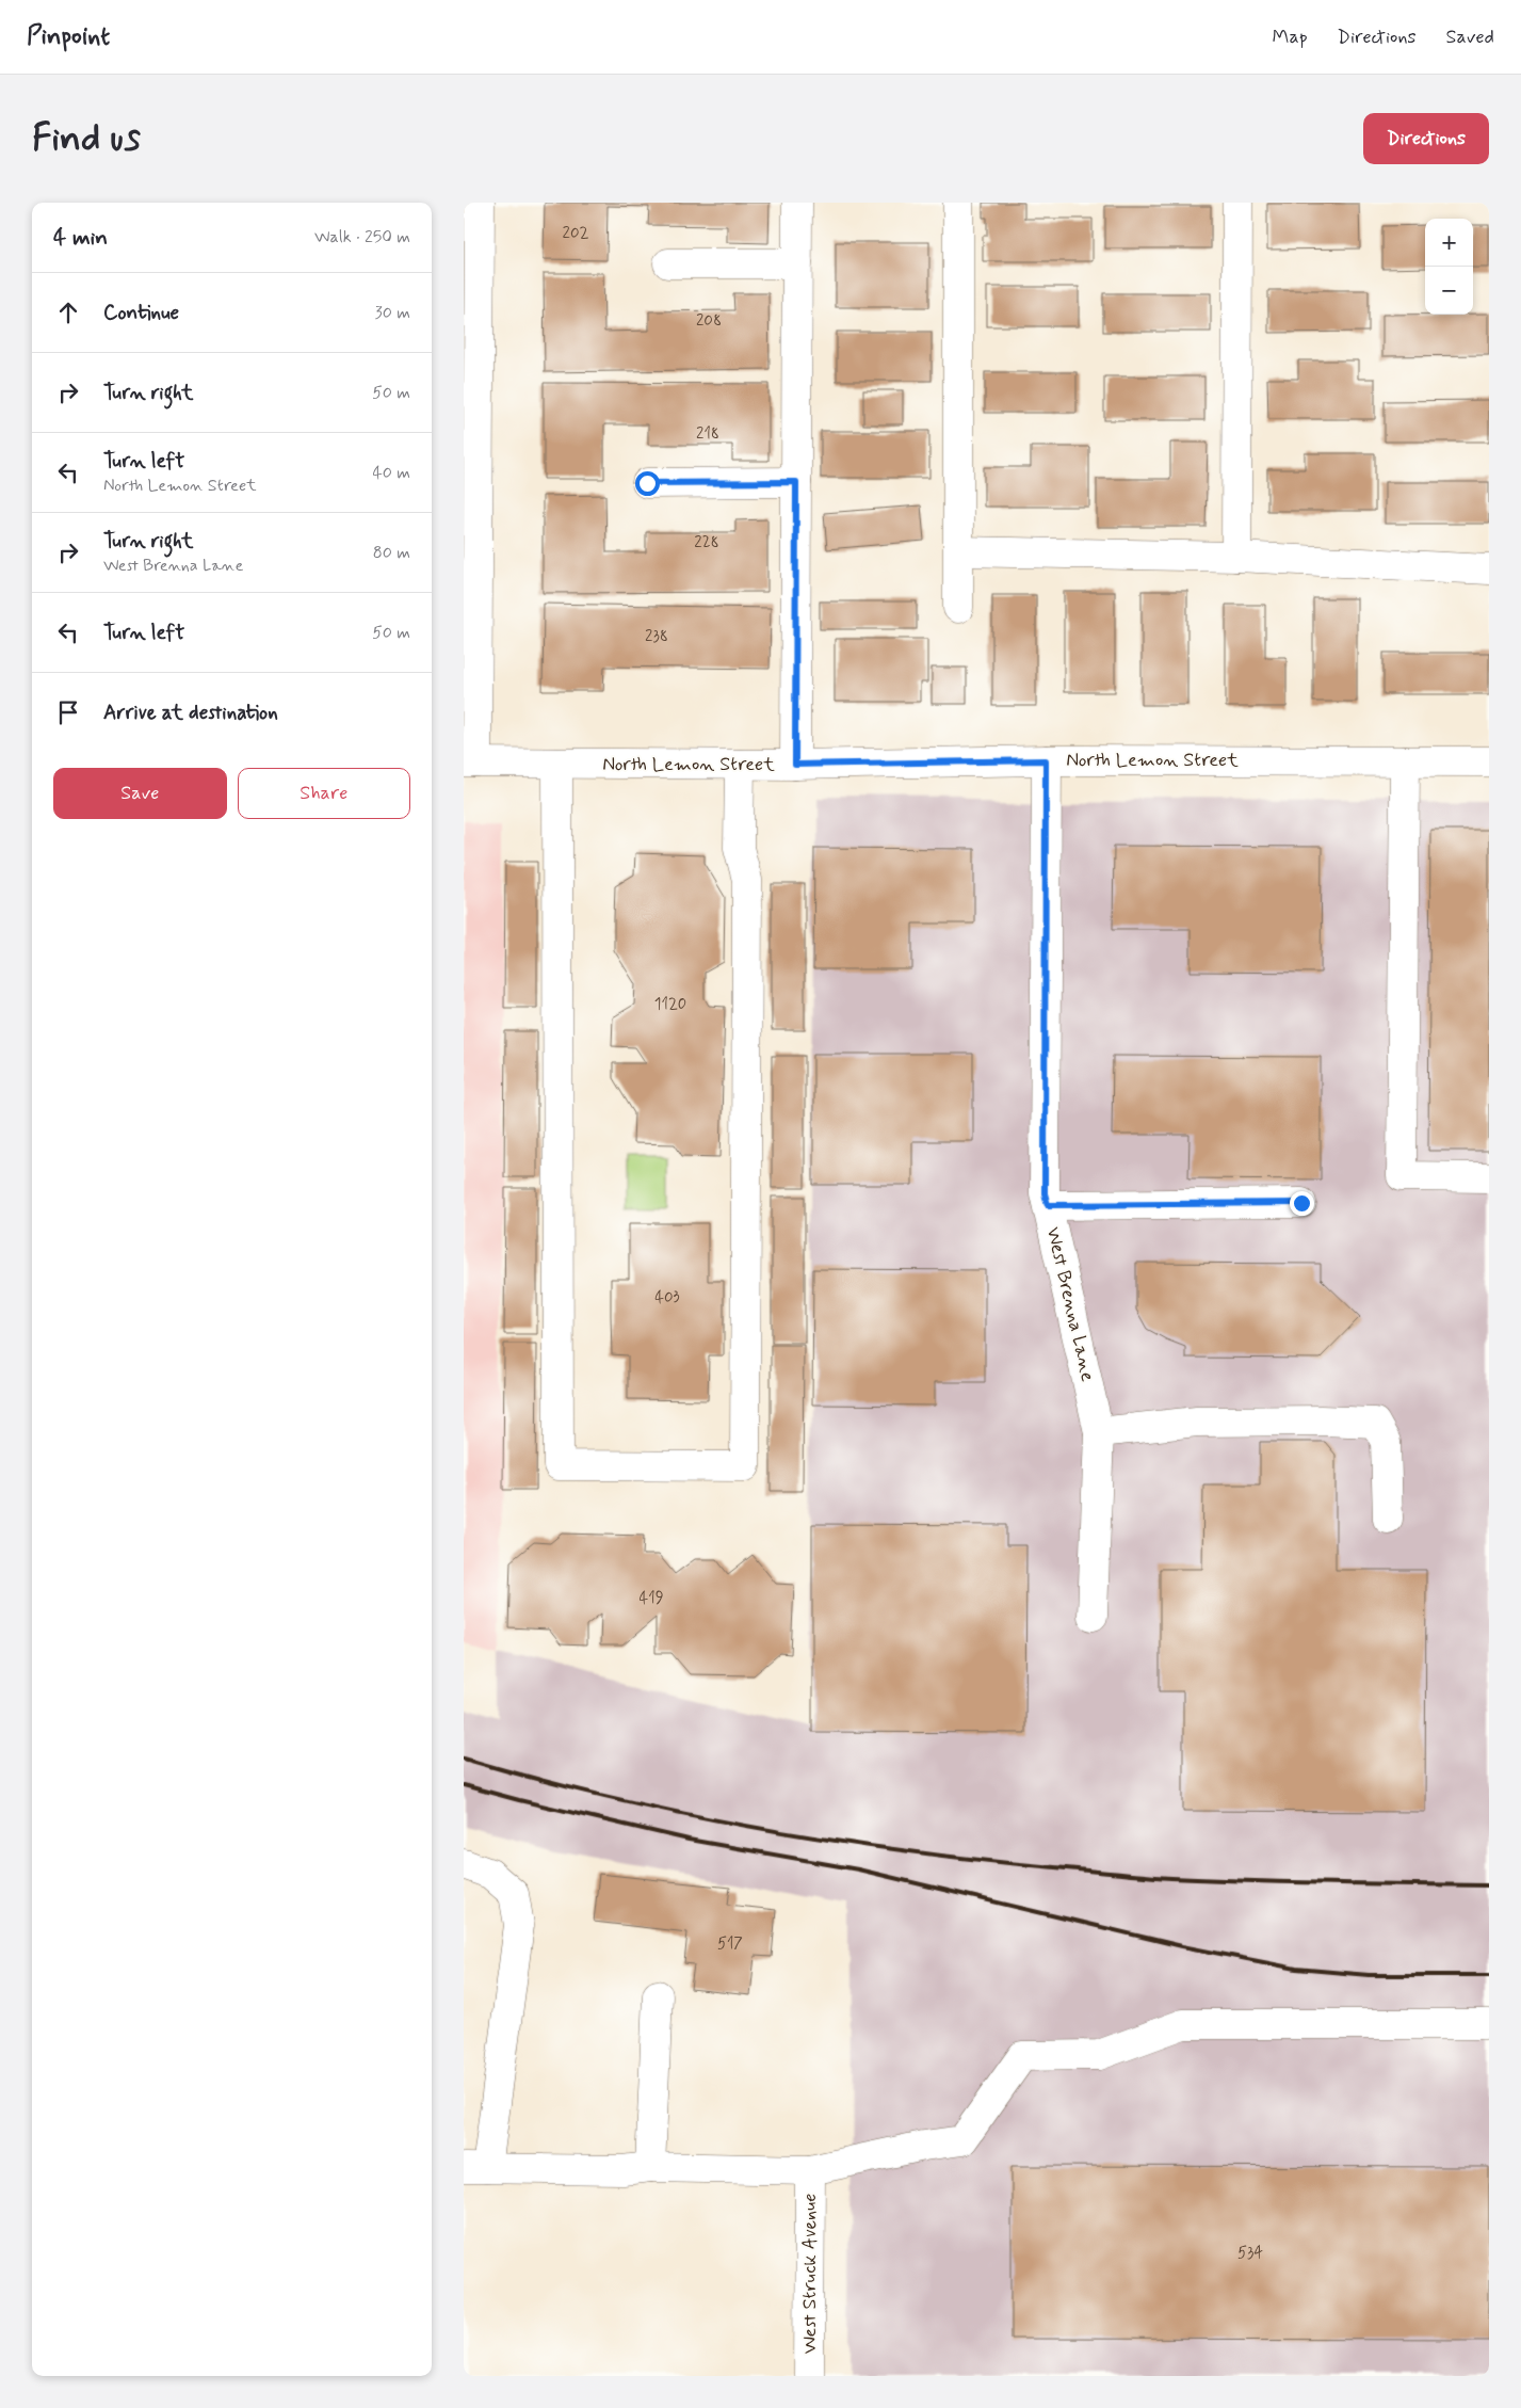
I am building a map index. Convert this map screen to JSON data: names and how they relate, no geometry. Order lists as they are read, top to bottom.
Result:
{
  "streets": {
    "street": ["North Lemon Street", "West Brenna Lane", "West Struck Avenue"]
  },
  "crossings": [
    ["North Lemon Street", "West Brenna Lane"]
  ],
  "house_numbers": [
    "202",
    "208",
    "218",
    "228",
    "238",
    "1120",
    "403",
    "419",
    "517",
    "534"
  ],
  "page": {
    "header": "Pinpoint",
    "nav": ["Map", "Directions", "Saved"],
    "buttons": [
      "Directions",
      ["Save", "Share"]
    ],
    "title": "Find us",
    "heading": ["4 min", "Walk · 250 m"],
    "map_buttons": ["+", "−"],
    "list": [
      ["Continue", "30 m"],
      ["Turn right", "50 m"],
      ["Turn left", "North Lemon Street", "40 m"],
      ["Turn right", "West Brenna Lane", "80 m"],
      ["Turn left", "50 m"],
      "Arrive at destination"
    ]
  }
}
